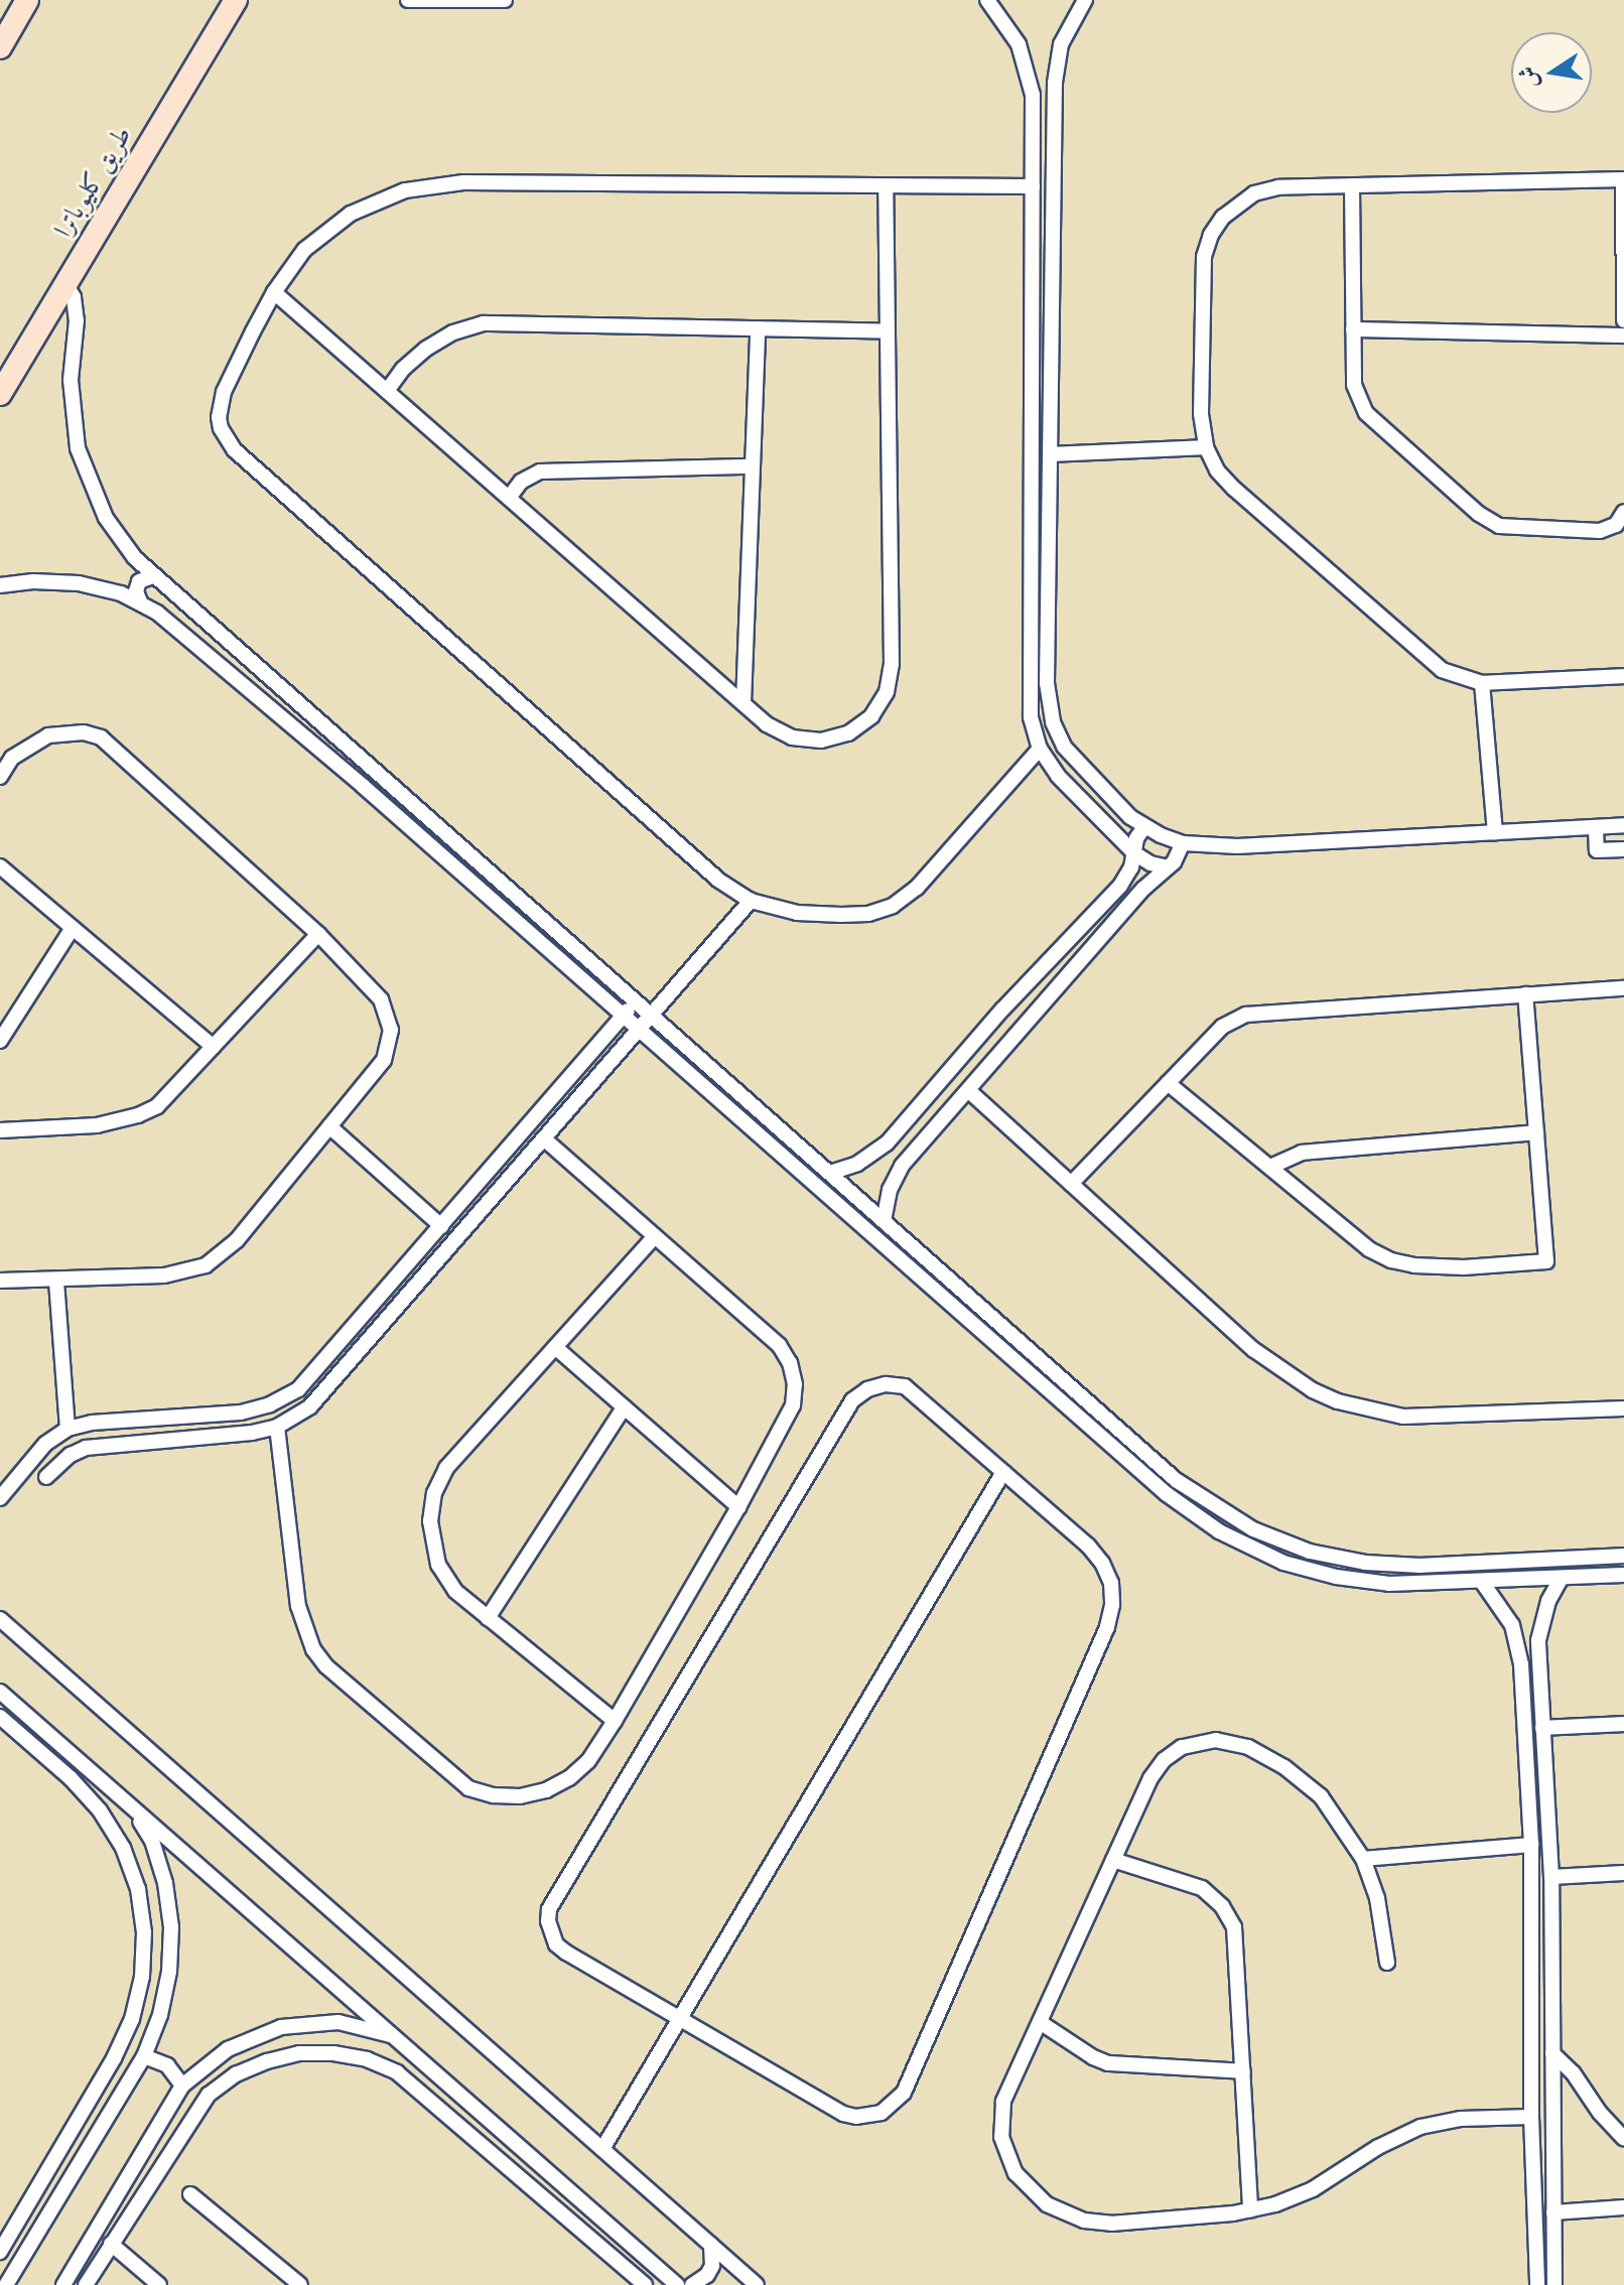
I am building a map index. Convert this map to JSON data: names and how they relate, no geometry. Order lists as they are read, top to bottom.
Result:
{
  "streets": {
    "main road": ["طريق كليوباترا"]
  },
  "north": "left"
}
